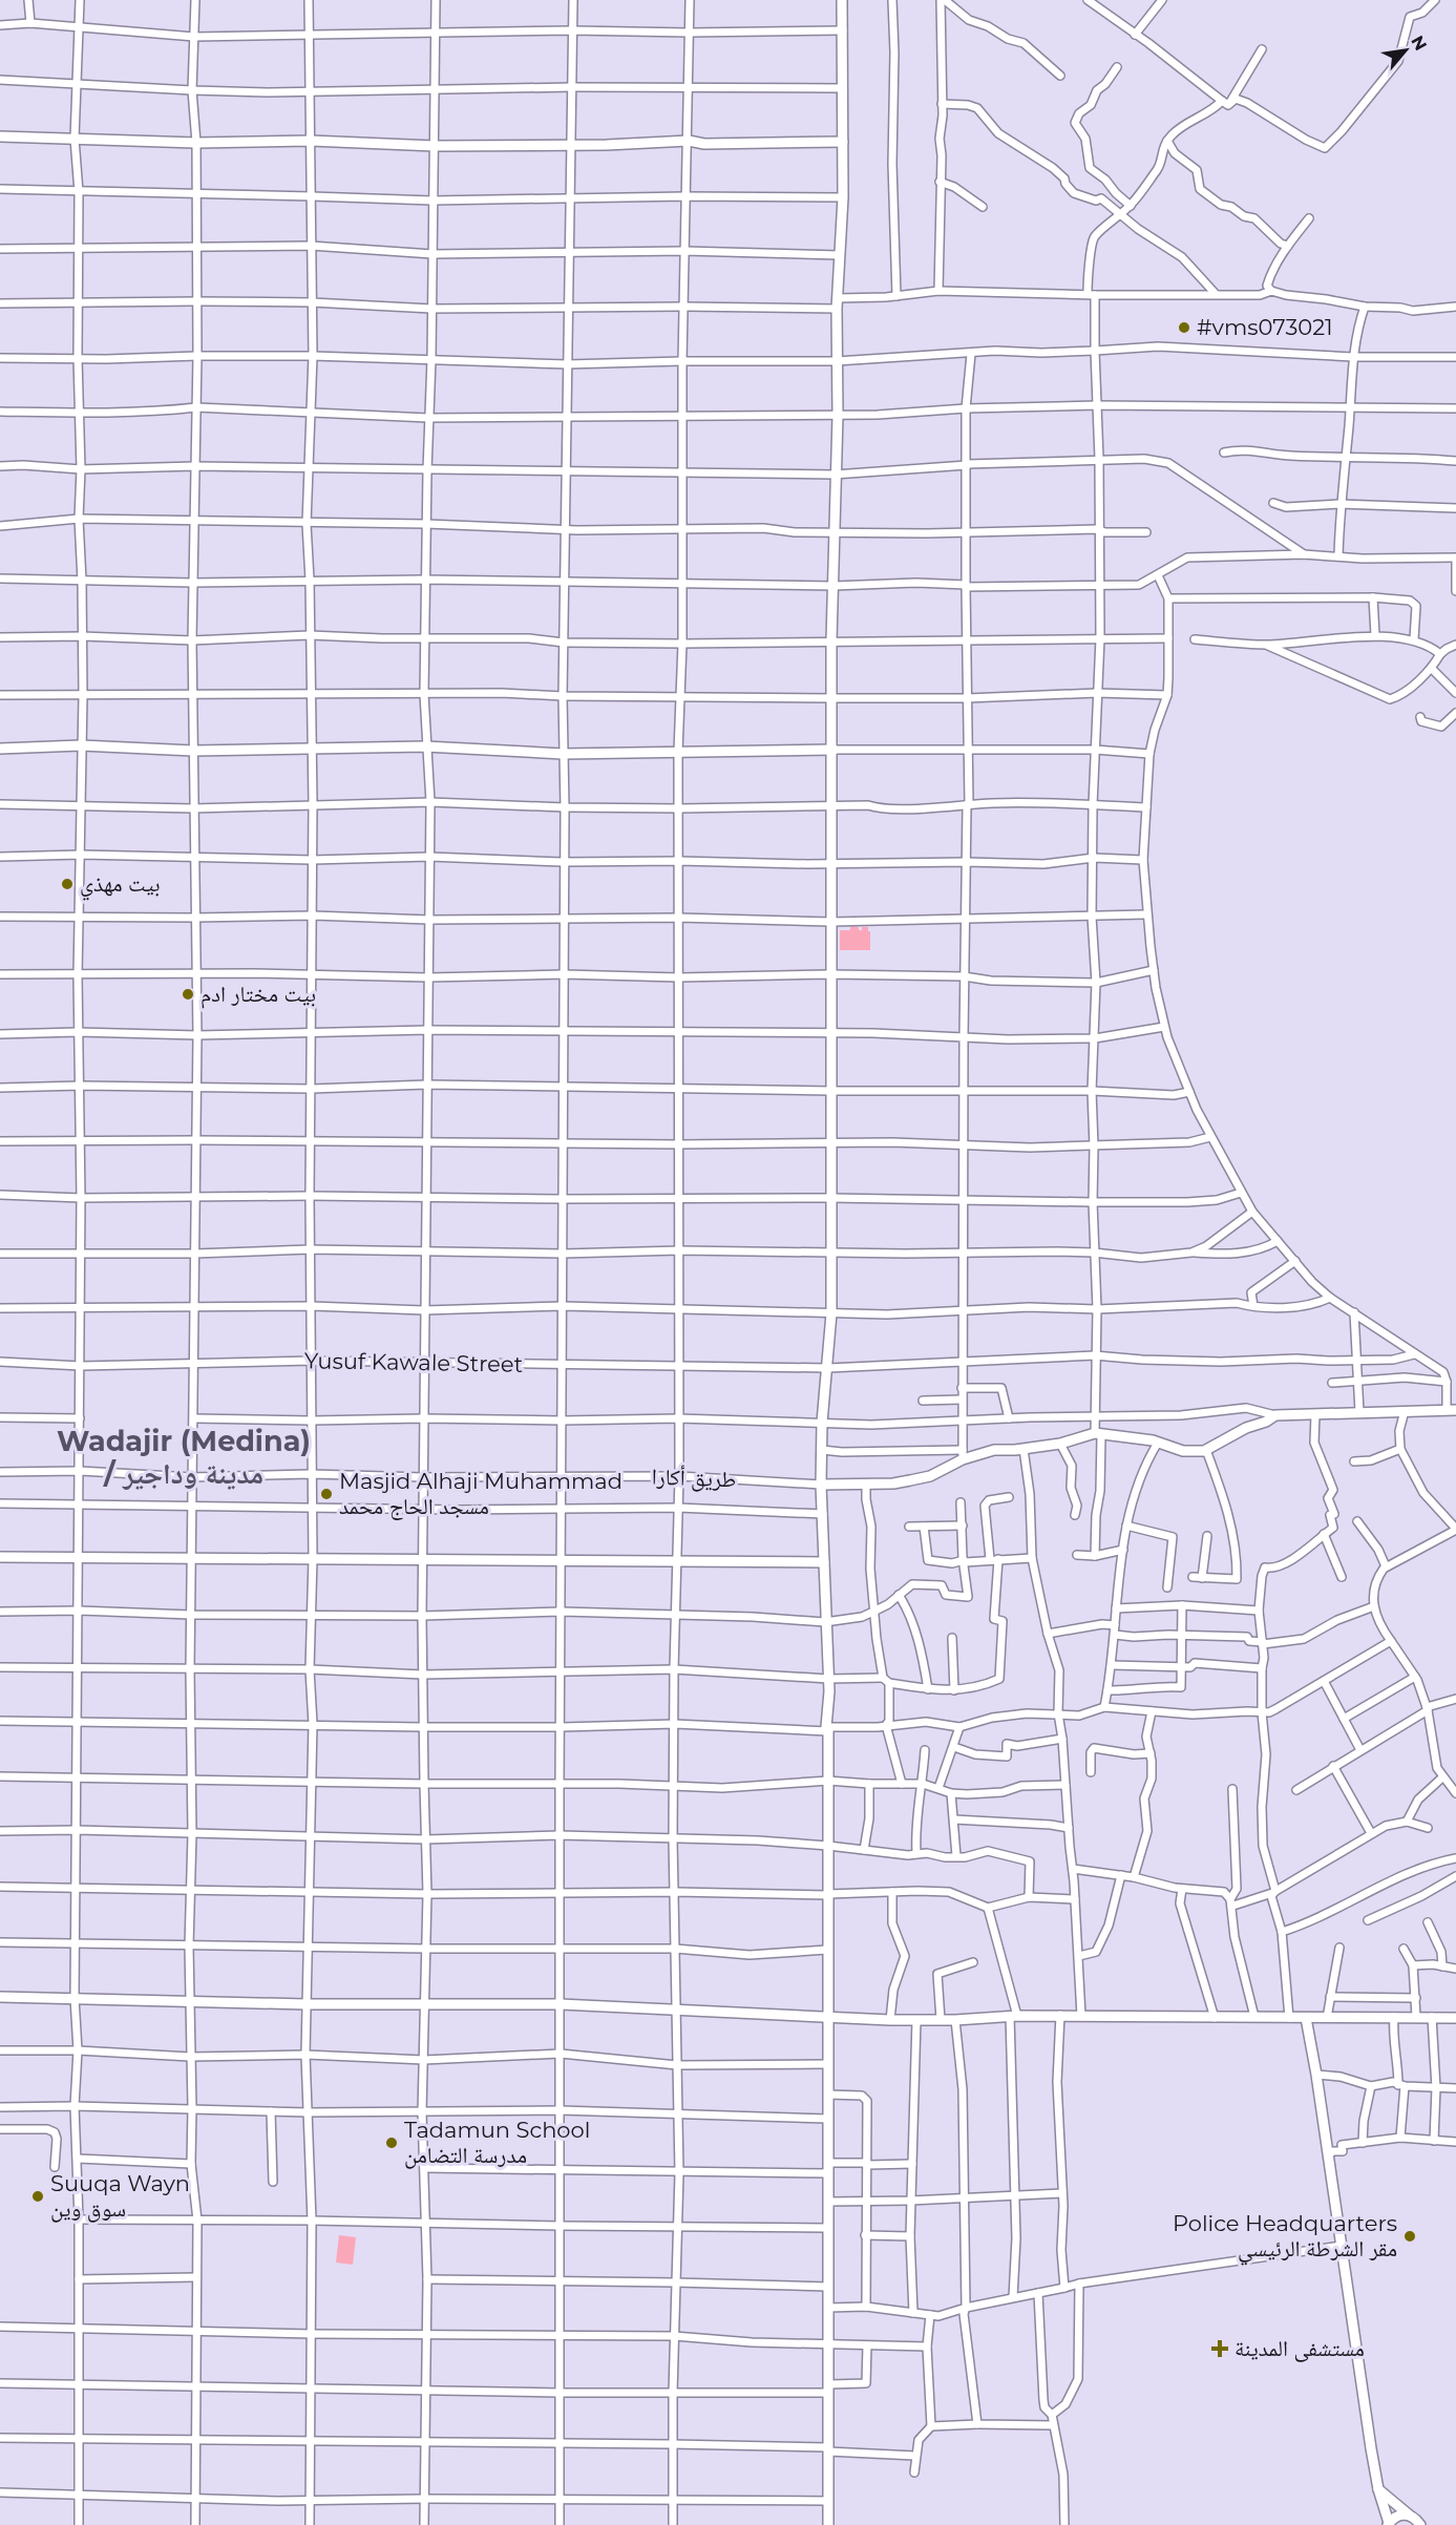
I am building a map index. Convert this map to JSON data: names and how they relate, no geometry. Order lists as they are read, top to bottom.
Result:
{
  "streets": {
    "street": ["Yusuf Kawale Street", "طريق أكارا"]
  },
  "districts": ["Wadajir (Medina) / مدينة وداجير"],
  "places": {
    "other": [
      "#vms073021",
      "بيت مهذي",
      "بيت مختار ادم",
      "Masjid Alhaji Muhammad مسجد الحاج محمد",
      "Tadamun School مدرسة التضامن",
      "Suuqa Wayn سوق وين",
      "Police Headquarters مقر الشرطة الرئيسي"
    ],
    "health": ["مستشفى المدينة"]
  },
  "north": "top right"
}
